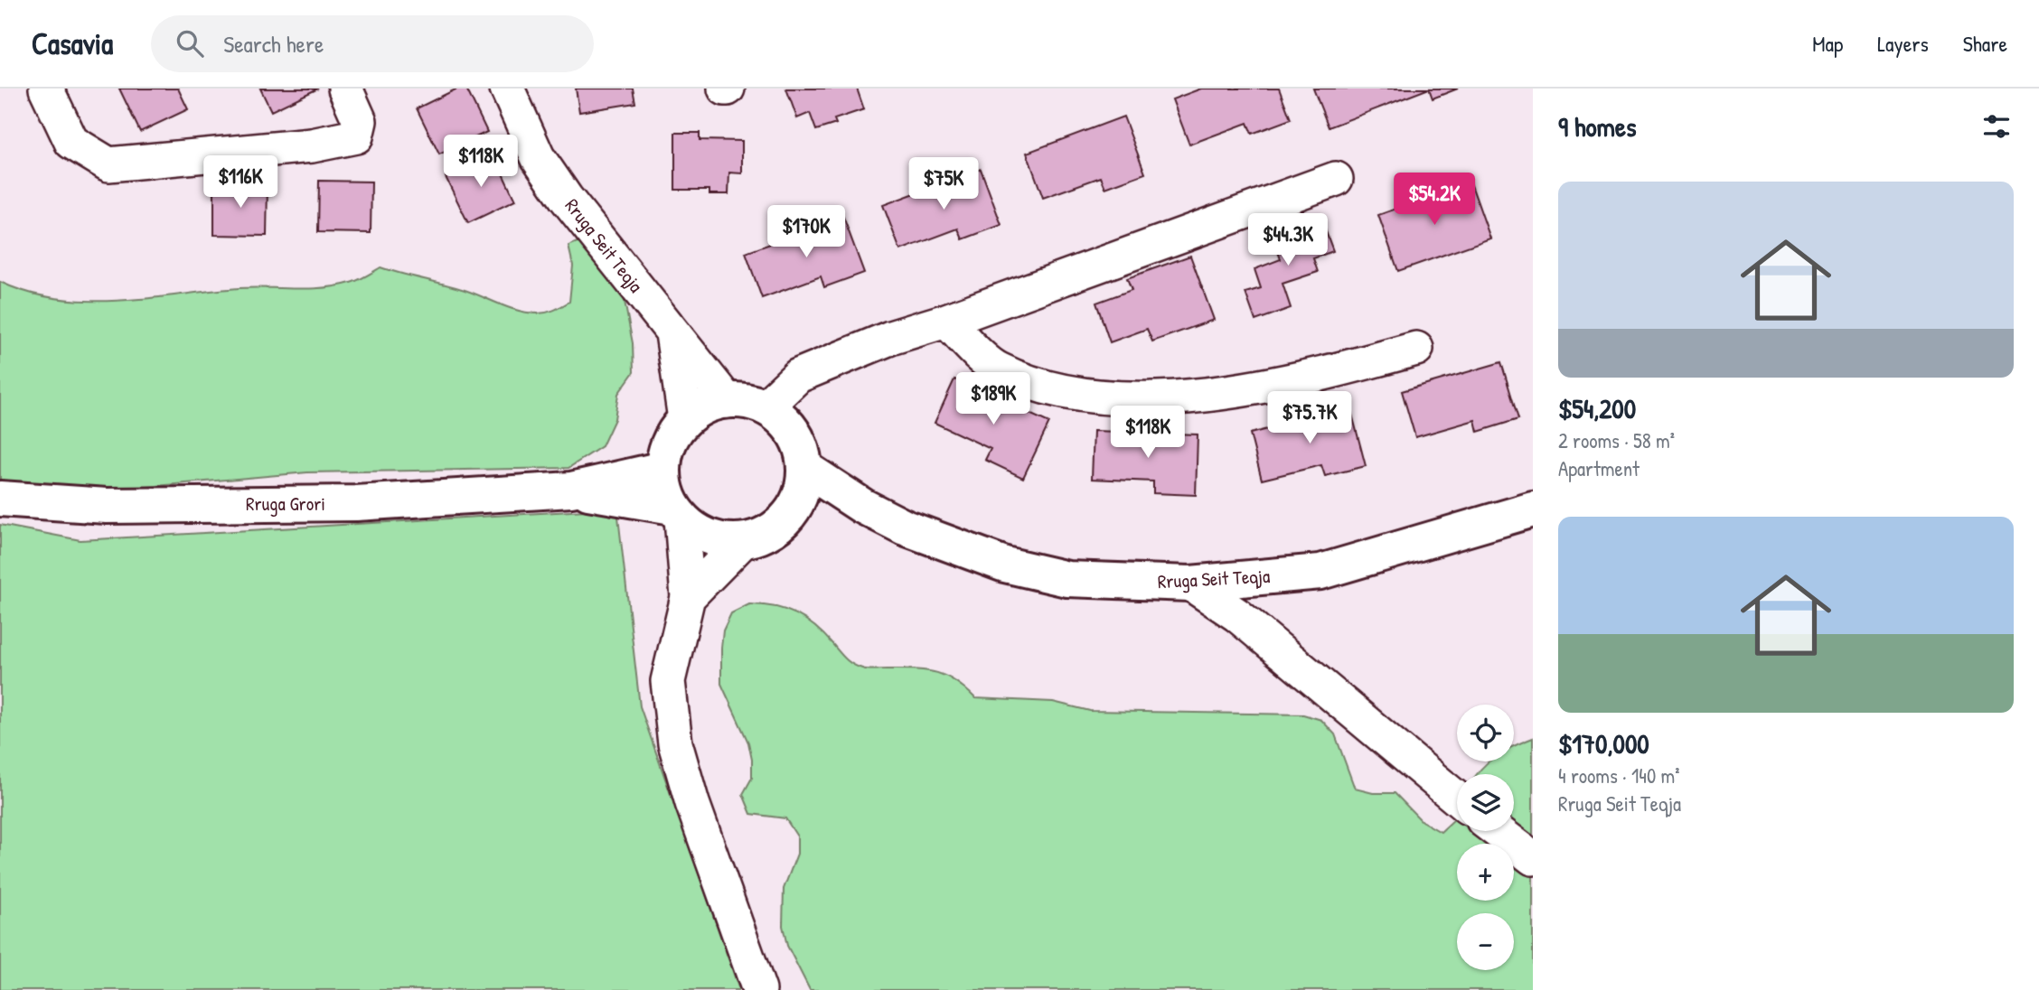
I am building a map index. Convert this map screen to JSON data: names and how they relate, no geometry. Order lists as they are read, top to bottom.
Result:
{
  "streets": {
    "main road": ["Rruga Seit Teqja", "Rruga Grori"]
  },
  "crossings": [
    ["Rruga Seit Teqja", "Rruga Grori"]
  ],
  "page": {
    "header": "Casavia",
    "search": "Search here",
    "nav": ["Map", "Layers", "Share"],
    "heading": "9 homes",
    "price": [
      "$118K",
      "$116K",
      "$75K",
      "$54.2K",
      "$170K",
      "$44.3K",
      "$189K",
      "$75.7K",
      "$118K"
    ],
    "list": [
      {
        "name": "$54,200",
        "note": "2 rooms · 58 m² · Apartment"
      },
      {
        "name": "$170,000",
        "note": "4 rooms · 140 m² · Rruga Seit Teqja"
      }
    ],
    "map_buttons": ["+", "−"]
  }
}
